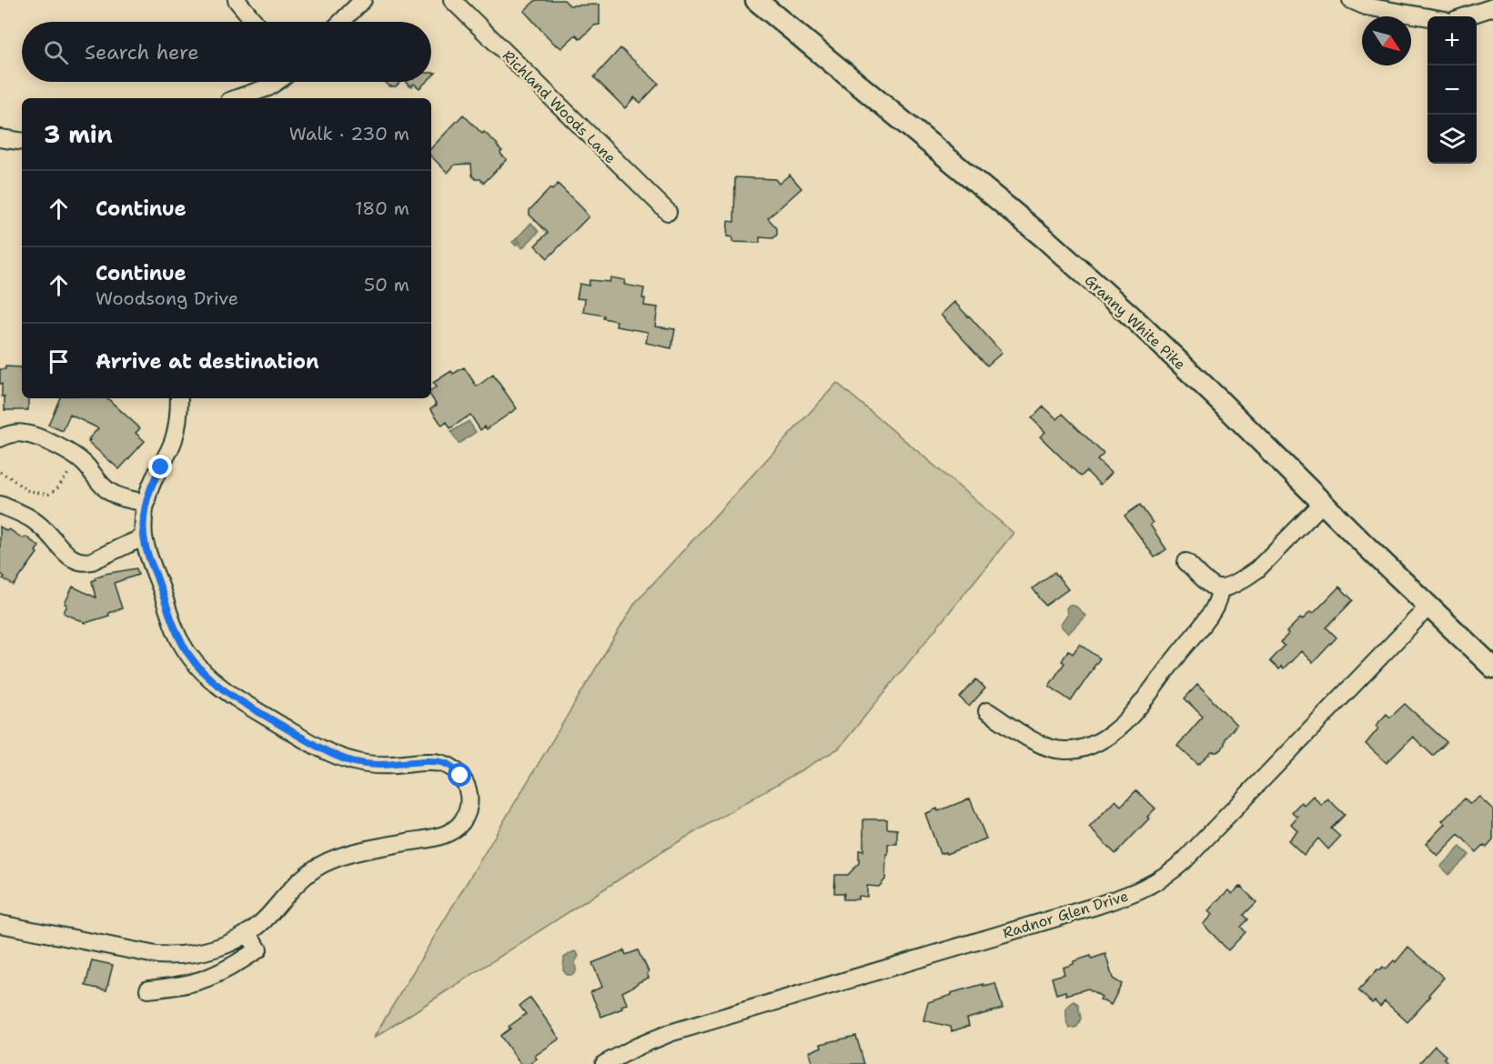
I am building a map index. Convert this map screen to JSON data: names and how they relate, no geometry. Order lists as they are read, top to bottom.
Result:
{
  "streets": {
    "main road": ["Granny White Pike"],
    "street": ["Richland Woods Lane", "Radnor Glen Drive"]
  },
  "crossings": [
    ["Granny White Pike", "Radnor Glen Drive"]
  ],
  "north": "bottom right",
  "page": {
    "map_buttons": ["+", "−"],
    "search": "Search here",
    "heading": ["3 min", "Walk · 230 m"],
    "list": [
      ["Continue", "180 m"],
      ["Continue", "Woodsong Drive", "50 m"],
      "Arrive at destination"
    ]
  }
}
